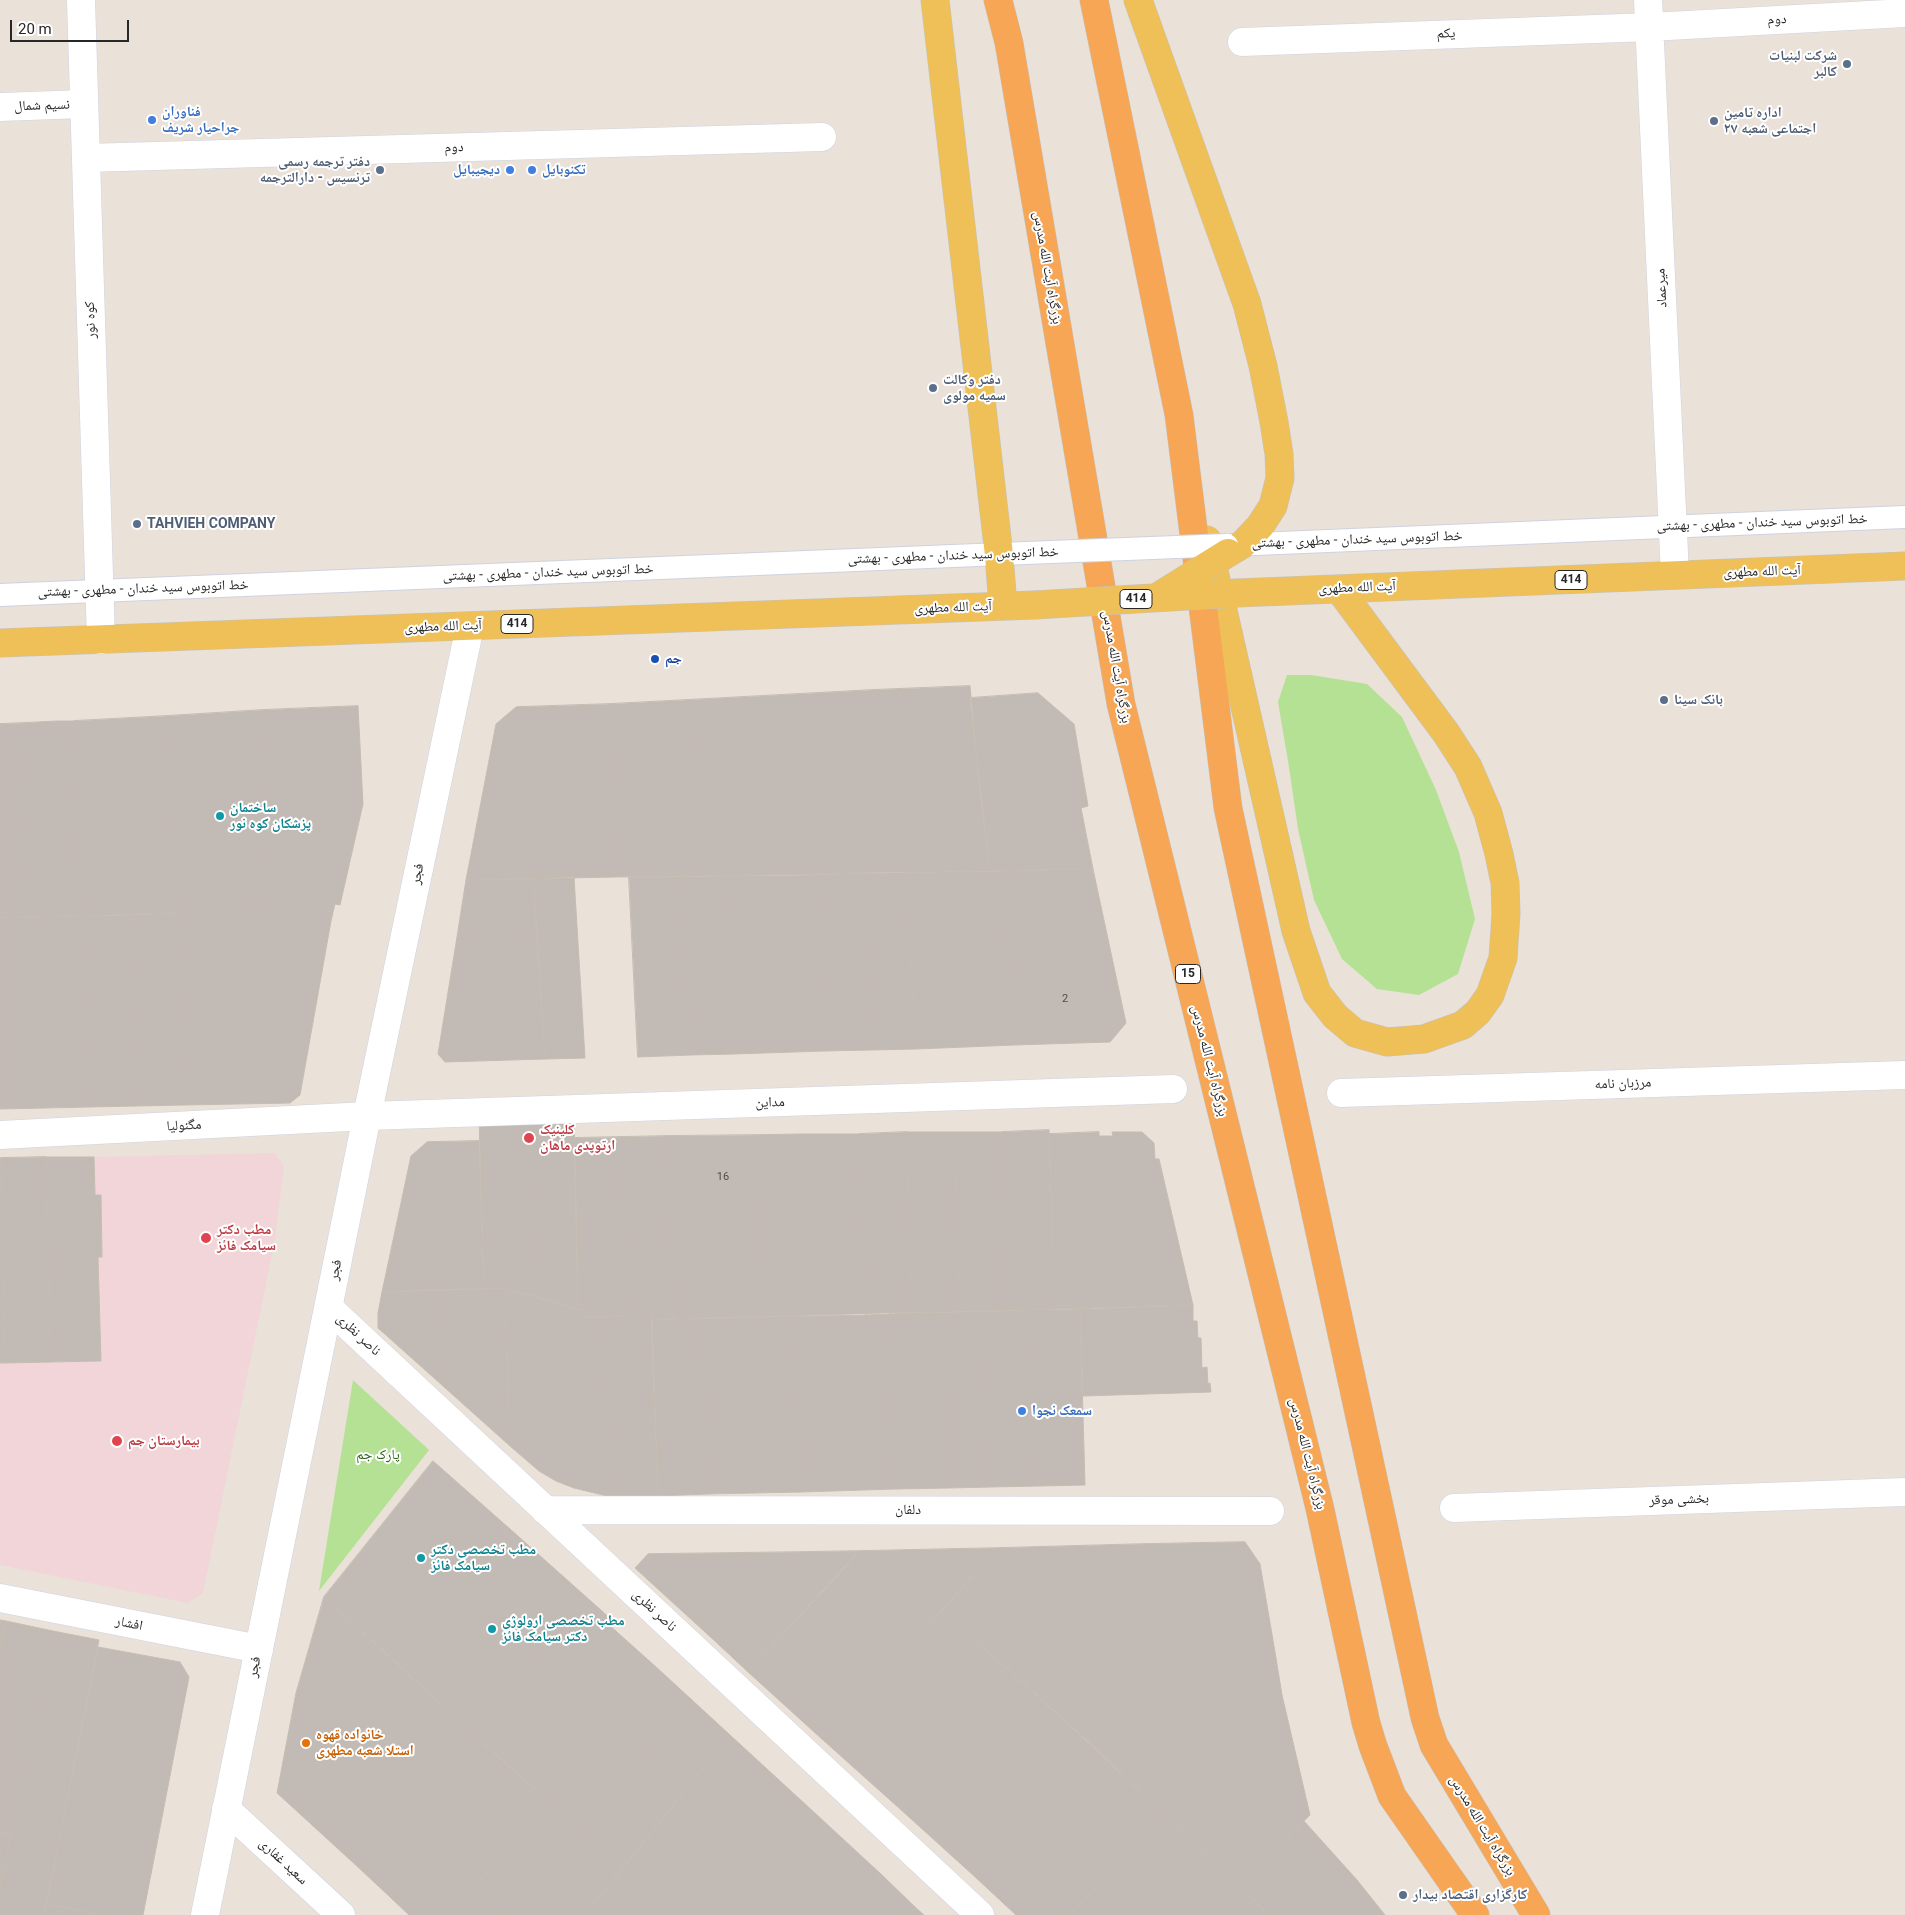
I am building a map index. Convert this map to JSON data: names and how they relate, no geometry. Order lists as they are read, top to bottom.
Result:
{
  "streets": {
    "highway": ["بزرگراه آیت الله مدرس", "15"],
    "main road": ["آیت الله مطهری", "414"],
    "street": [
      "دوم",
      "یکم",
      "نسیم شمال",
      "میرعماد",
      "کوه نور",
      "فجر",
      "مرزبان نامه",
      "مداین",
      "مگنولیا",
      "ناصر نظری",
      "بخشی موقر",
      "دلفان",
      "افشار",
      "سعید غفاری"
    ],
    "lane": ["خط اتوبوس سید خندان - مطهری - بهشتی"]
  },
  "crossings": [
    ["دوم", "یکم"],
    ["دوم", "میرعماد"],
    ["دوم", "کوه نور"],
    ["یکم", "میرعماد"],
    ["نسیم شمال", "کوه نور"],
    ["میرعماد", "خط اتوبوس سید خندان - مطهری - بهشتی"],
    ["میرعماد", "آیت الله مطهری"],
    ["کوه نور", "خط اتوبوس سید خندان - مطهری - بهشتی"],
    ["کوه نور", "آیت الله مطهری"],
    ["آیت الله مطهری", "فجر"],
    ["فجر", "مداین"],
    ["فجر", "مگنولیا"],
    ["فجر", "ناصر نظری"],
    ["فجر", "افشار"],
    ["فجر", "سعید غفاری"],
    ["مداین", "مگنولیا"],
    ["ناصر نظری", "دلفان"]
  ],
  "parks": ["پارک جم"],
  "places": [
    "شرکت لبنیات کالبر",
    "فناوران جراحیار شریف",
    "اداره تامین اجتماعی شعبه ۲۷",
    "دفتر ترجمه رسمی ترنسیس - دارالترجمه",
    "دیجیبایل",
    "تکنوبایل",
    "دفتر وکالت سمیه مولوی",
    "TAHVIEH COMPANY",
    "جم",
    "بانک سینا",
    "ساختمان پزشکان کوه نور",
    "کلینیک ارتوپدی ماهان",
    "مطب دکتر سیامک فائز",
    "سمعک نجوا",
    "بیمارستان جم",
    "مطب تخصصی دکتر سیامک فائز",
    "مطب تخصصی ارولوژی دکتر سیامک فائز",
    "خانواده قهوه استلا شعبه مطهری",
    "کارگزاری اقتصاد بیدار"
  ],
  "house_numbers": ["2", "16"],
  "scale_bar": "20 m"
}
